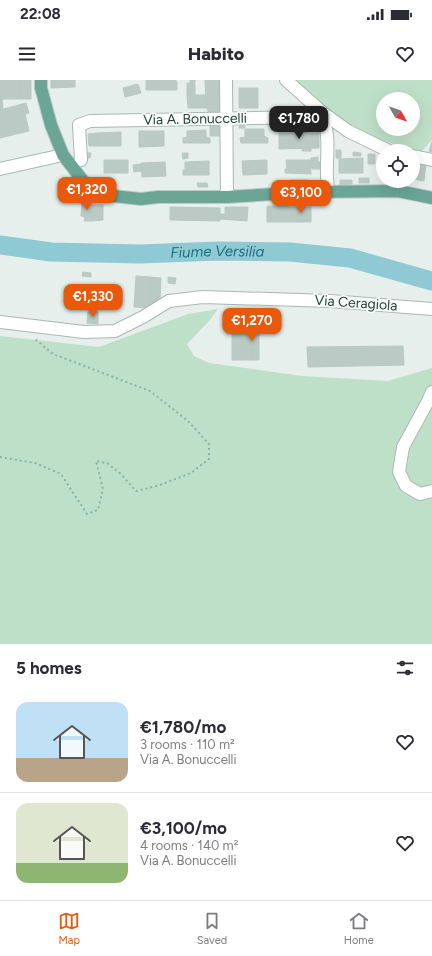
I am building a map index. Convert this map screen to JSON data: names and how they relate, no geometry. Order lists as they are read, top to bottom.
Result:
{
  "streets": {
    "street": ["Via A. Bonuccelli", "Via Ceragiola"]
  },
  "water": ["Fiume Versilia"],
  "north": "bottom right",
  "page": {
    "status": "22:08",
    "header": "Habito",
    "price": [
      "€1,780",
      "€1,320",
      "€3,100",
      "€1,330",
      "€1,270"
    ],
    "heading": "5 homes",
    "list": [
      {
        "name": "€1,780/mo",
        "note": "3 rooms · 110 m² · Via A. Bonuccelli"
      },
      {
        "name": "€3,100/mo",
        "note": "4 rooms · 140 m² · Via A. Bonuccelli"
      }
    ],
    "tabs": ["Map", "Saved", "Home"]
  }
}
